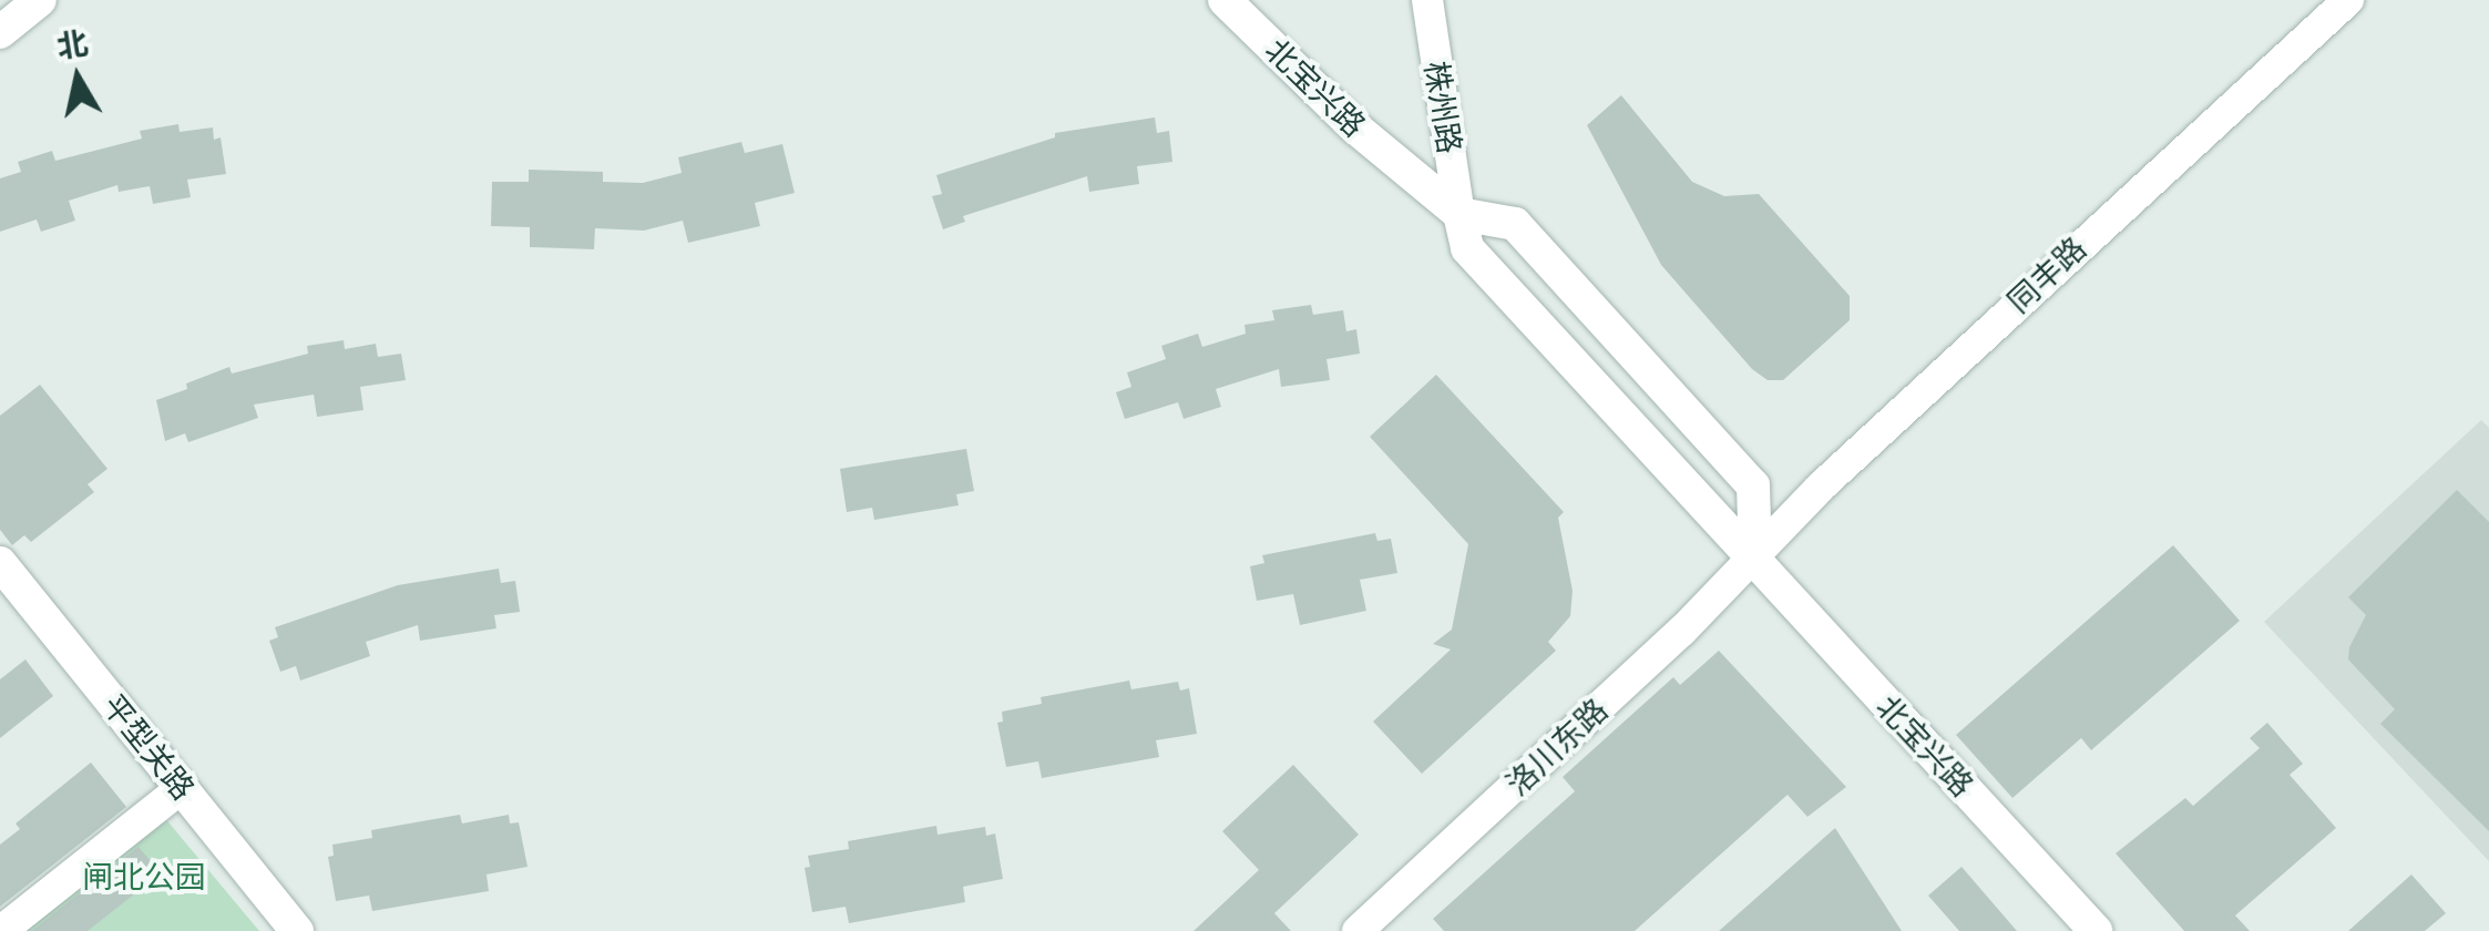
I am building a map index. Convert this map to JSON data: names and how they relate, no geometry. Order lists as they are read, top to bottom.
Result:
{
  "streets": {
    "street": [
      "北宝兴路",
      "株州路",
      "同丰路",
      "平型关路",
      "洛川东路"
    ]
  },
  "crossings": [
    ["北宝兴路", "株州路"],
    ["北宝兴路", "同丰路"],
    ["北宝兴路", "洛川东路"],
    ["同丰路", "洛川东路"]
  ],
  "parks": ["闸北公园"],
  "north": "top"
}
